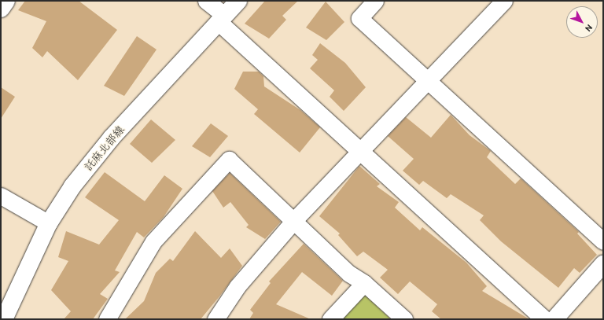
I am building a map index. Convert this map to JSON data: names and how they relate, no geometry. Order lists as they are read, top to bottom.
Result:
{
  "streets": {
    "street": ["託麻北部線"]
  },
  "north": "bottom right"
}
